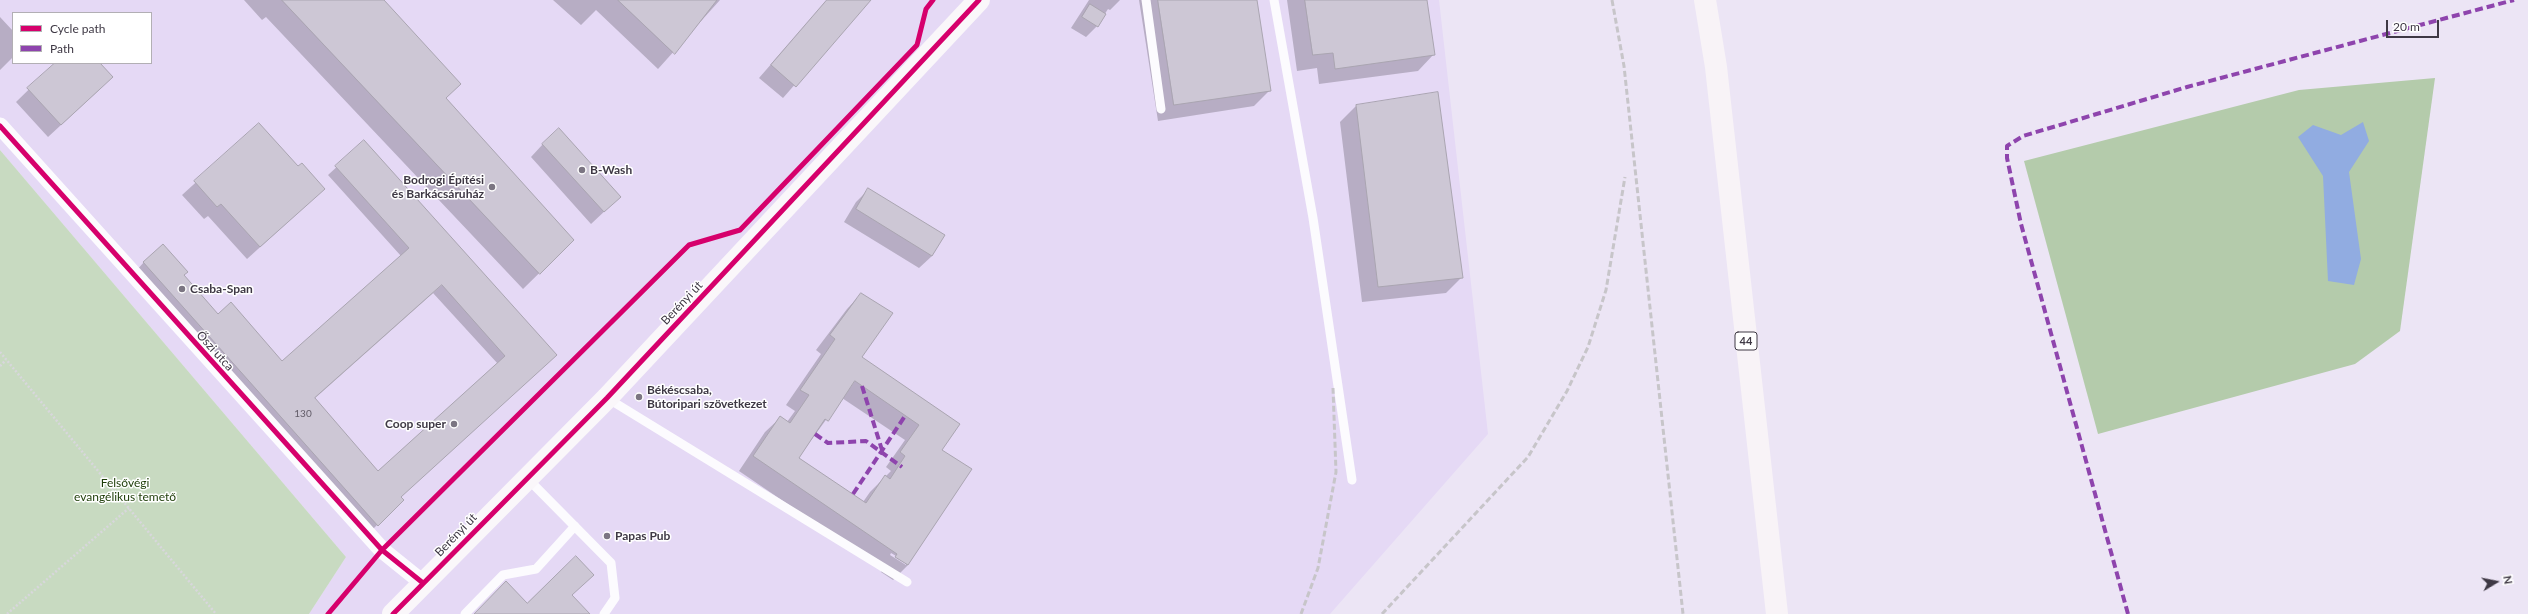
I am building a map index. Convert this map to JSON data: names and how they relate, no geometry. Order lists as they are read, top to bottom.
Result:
{
  "streets": {
    "main road": ["44"],
    "street": ["Berényi út", "Őszi utca"]
  },
  "crossings": [
    ["Berényi út", "Őszi utca"]
  ],
  "parks": ["Felsővégi evangélikus temető"],
  "places": [
    "B-Wash",
    "Bodrogi Építési és Barkácsáruház",
    "Csaba-Span",
    "Békéscsaba, Bútoripari szövetkezet",
    "Coop super",
    "Papas Pub"
  ],
  "house_numbers": ["130"],
  "legend": ["Cycle path", "Path"],
  "scale_bar": "20 m",
  "north": "right"
}
